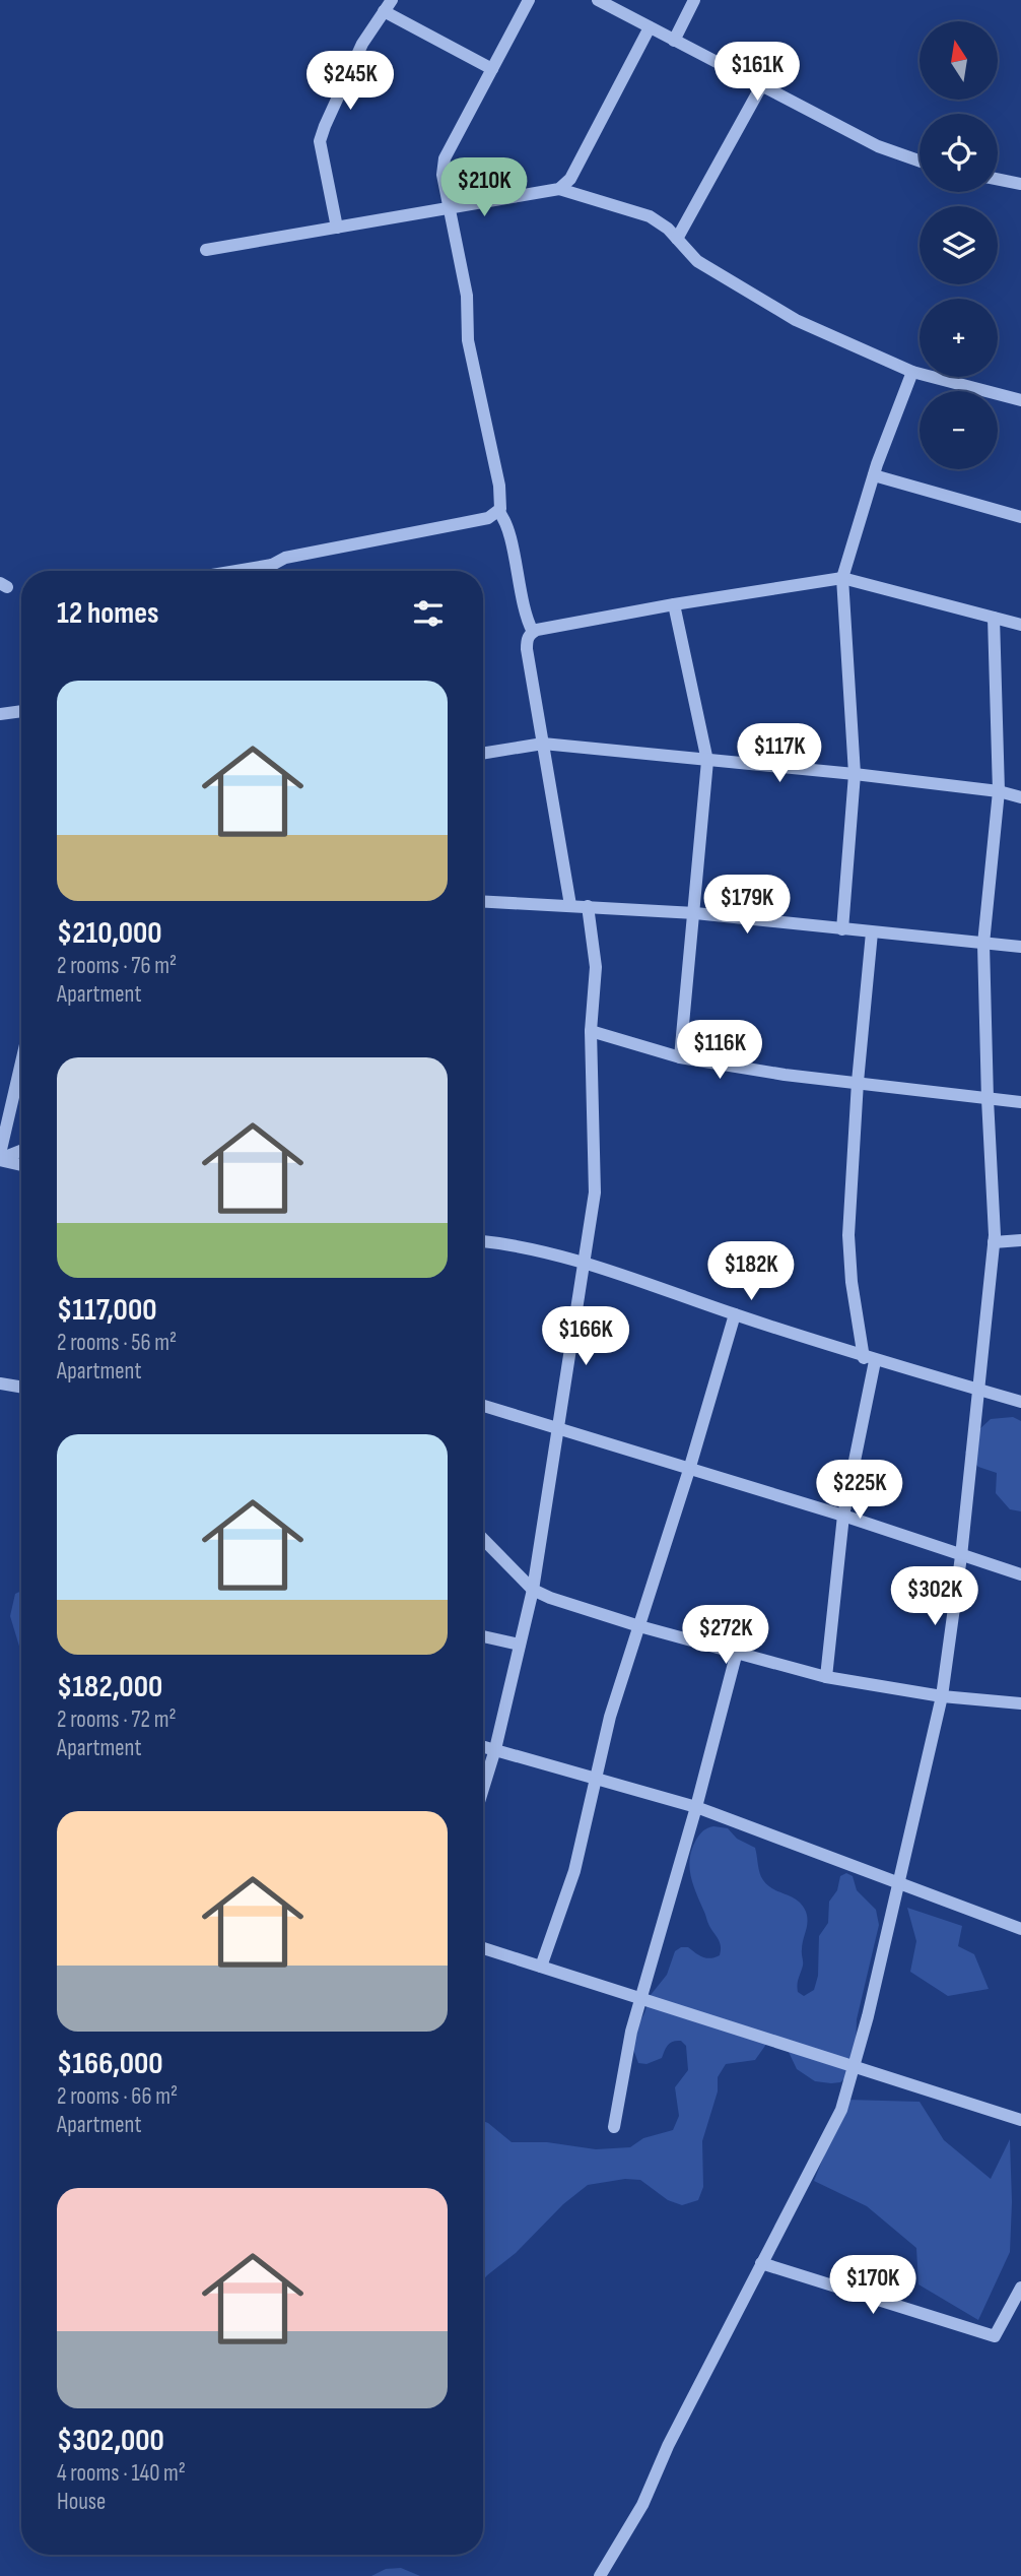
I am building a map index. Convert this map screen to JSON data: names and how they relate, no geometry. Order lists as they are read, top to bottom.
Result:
{
  "north": "top",
  "page": {
    "map_buttons": ["+", "−"],
    "price": [
      "$161K",
      "$245K",
      "$210K",
      "$117K",
      "$179K",
      "$116K",
      "$182K",
      "$166K",
      "$225K",
      "$302K",
      "$272K",
      "$170K"
    ],
    "heading": "12 homes",
    "list": [
      {
        "name": "$210,000",
        "note": "2 rooms · 76 m² · Apartment"
      },
      {
        "name": "$117,000",
        "note": "2 rooms · 56 m² · Apartment"
      },
      {
        "name": "$182,000",
        "note": "2 rooms · 72 m² · Apartment"
      },
      {
        "name": "$166,000",
        "note": "2 rooms · 66 m² · Apartment"
      },
      {
        "name": "$302,000",
        "note": "4 rooms · 140 m² · House"
      }
    ]
  }
}
